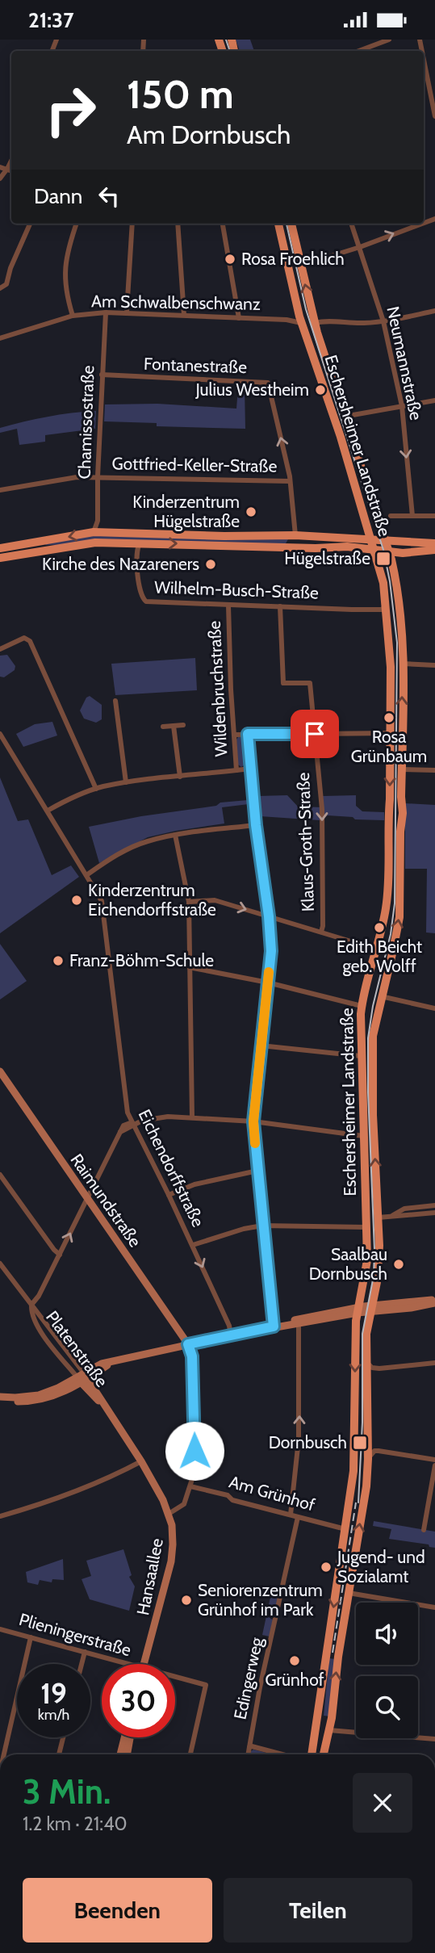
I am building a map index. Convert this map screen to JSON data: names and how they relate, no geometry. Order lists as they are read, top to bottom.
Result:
{
  "streets": {
    "main road": [
      "Eschersheimer Landstraße",
      "Raimundstraße",
      "Platenstraße",
      "Hansaallee"
    ],
    "street": [
      "Am Schwalbenschwanz",
      "Neumannstraße",
      "Fontanestraße",
      "Chamissostraße",
      "Gottfried-Keller-Straße",
      "Wilhelm-Busch-Straße",
      "Wildenbruchstraße",
      "Klaus-Groth-Straße",
      "Eichendorffstraße",
      "Am Grünhof",
      "Plieningerstraße",
      "Edingerweg"
    ]
  },
  "crossings": [
    ["Am Schwalbenschwanz", "Chamissostraße"],
    ["Am Schwalbenschwanz", "Eschersheimer Landstraße"],
    ["Fontanestraße", "Chamissostraße"],
    ["Fontanestraße", "Gottfried-Keller-Straße"],
    ["Chamissostraße", "Gottfried-Keller-Straße"],
    ["Eschersheimer Landstraße", "Wilhelm-Busch-Straße"],
    ["Eschersheimer Landstraße", "Am Grünhof"],
    ["Wilhelm-Busch-Straße", "Wildenbruchstraße"],
    ["Wilhelm-Busch-Straße", "Klaus-Groth-Straße"],
    ["Platenstraße", "Hansaallee"],
    ["Am Grünhof", "Edingerweg"]
  ],
  "one_way": ["Neumannstraße", "Fontanestraße", "Klaus-Groth-Straße"],
  "places": {
    "other": [
      "Rosa Froehlich",
      "Julius Westheim",
      "Kinderzentrum Hügelstraße",
      "Kirche des Nazareners",
      "Rosa Grünbaum",
      "Kinderzentrum Eichendorffstraße",
      "Edith Beicht geb. Wolff",
      "Franz-Böhm-Schule",
      "Saalbau Dornbusch",
      "Jugend- und Sozialamt",
      "Seniorenzentrum Grünhof im Park",
      "Grünhof"
    ],
    "transit": ["Hügelstraße", "Dornbusch"]
  },
  "page": {
    "status": "21:37",
    "turn": ["150 m", "Am Dornbusch"],
    "then": "Dann",
    "speed": "19 km/h",
    "limit": "30",
    "heading": ["3 Min.", "1.2 km · 21:40"],
    "buttons": ["Beenden", "Teilen"]
  }
}
